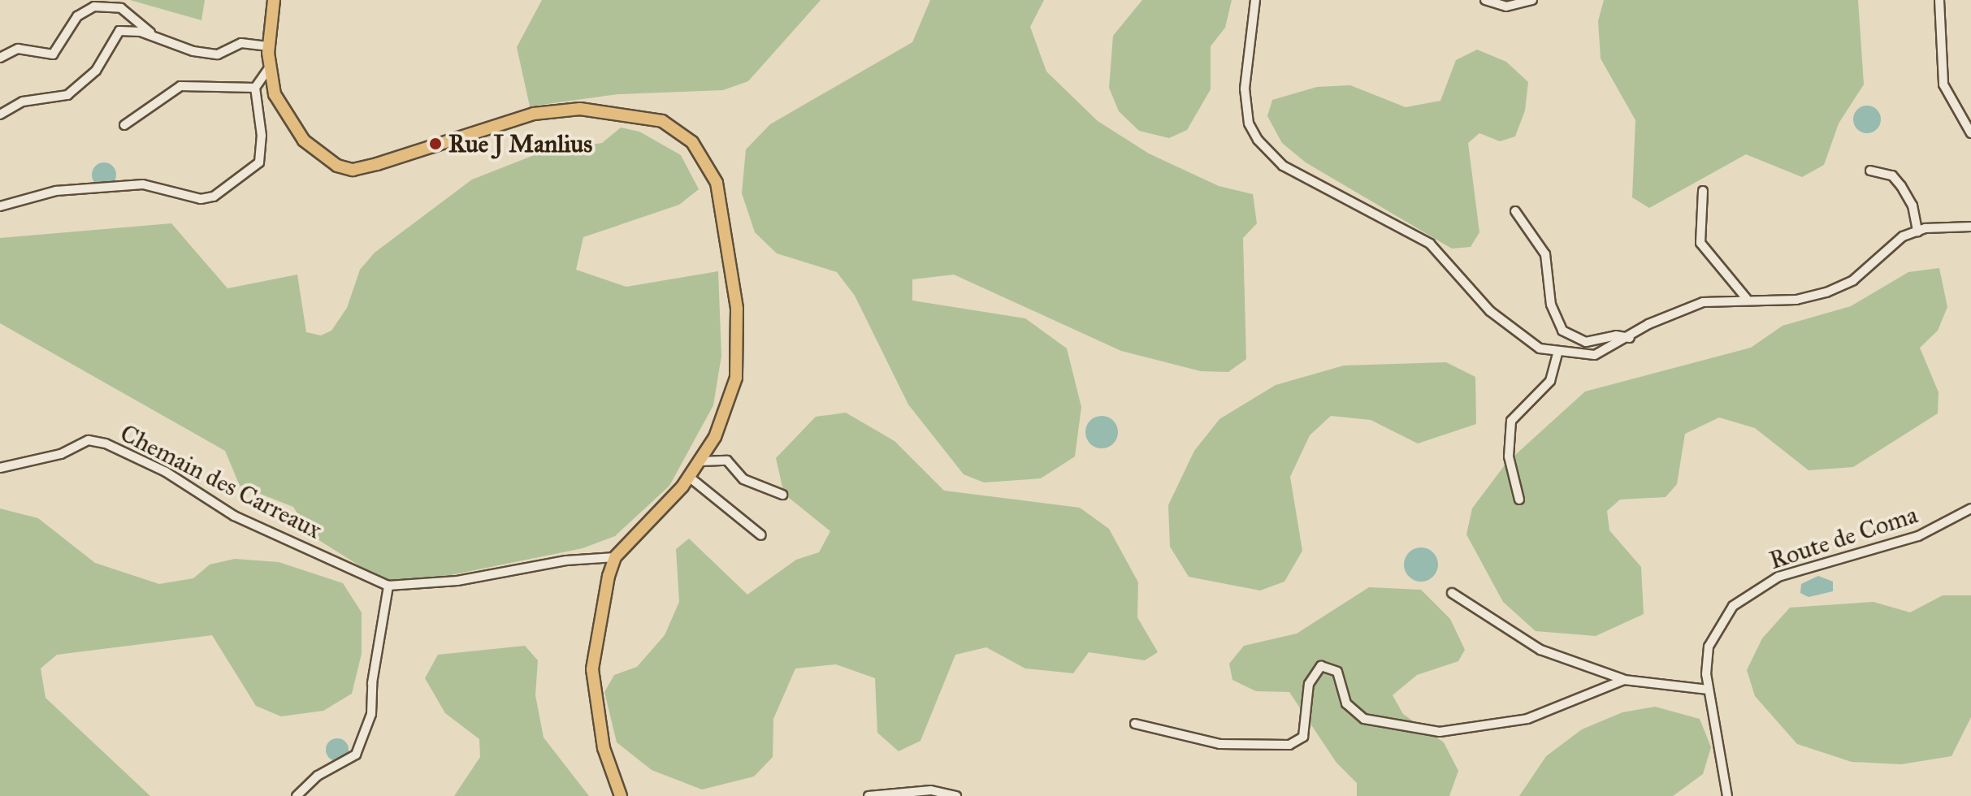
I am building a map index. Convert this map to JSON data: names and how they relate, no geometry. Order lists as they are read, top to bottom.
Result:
{
  "streets": {
    "street": ["Chemain des Carreaux", "Route de Coma"]
  },
  "places": ["Rue J Manlius"]
}
